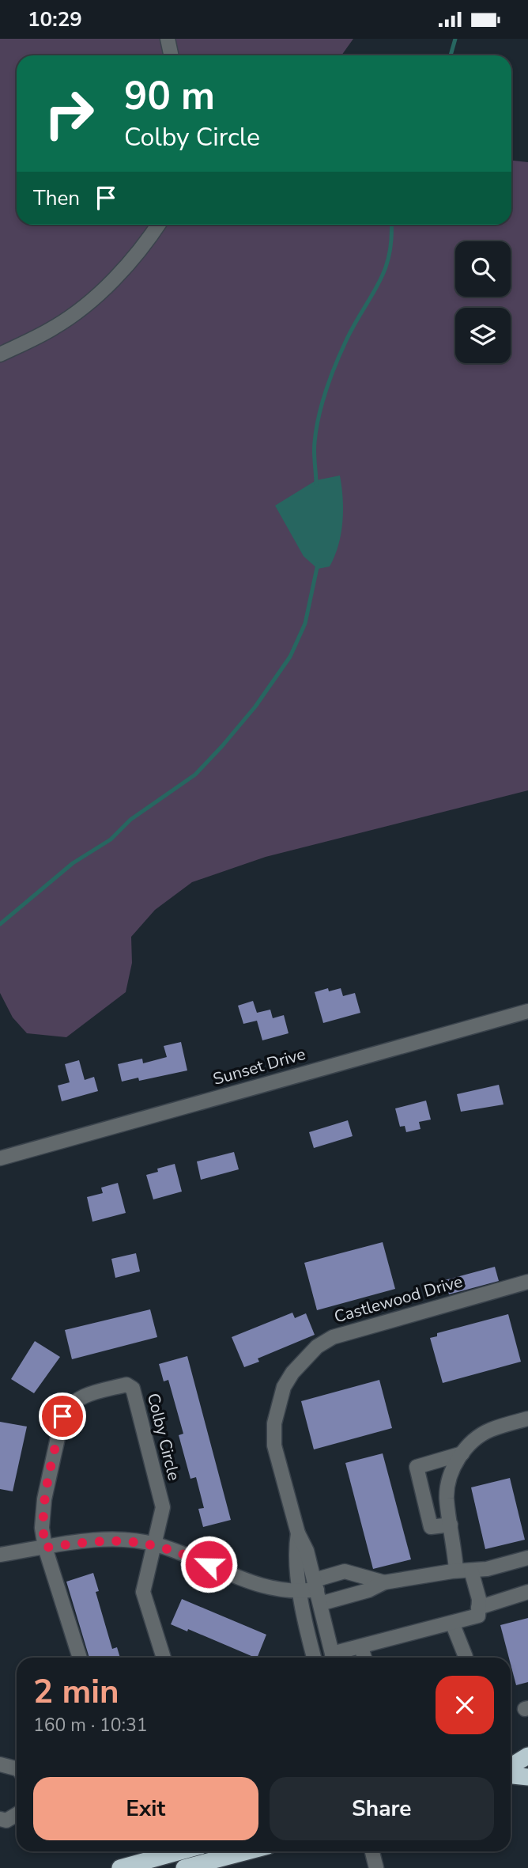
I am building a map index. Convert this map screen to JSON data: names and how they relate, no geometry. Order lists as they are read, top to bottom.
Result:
{
  "streets": {
    "street": ["Sunset Drive", "Castlewood Drive", "Colby Circle"]
  },
  "page": {
    "status": "10:29",
    "turn": ["90 m", "Colby Circle"],
    "then": "Then",
    "heading": ["2 min", "160 m · 10:31"],
    "buttons": ["Exit", "Share"]
  }
}
